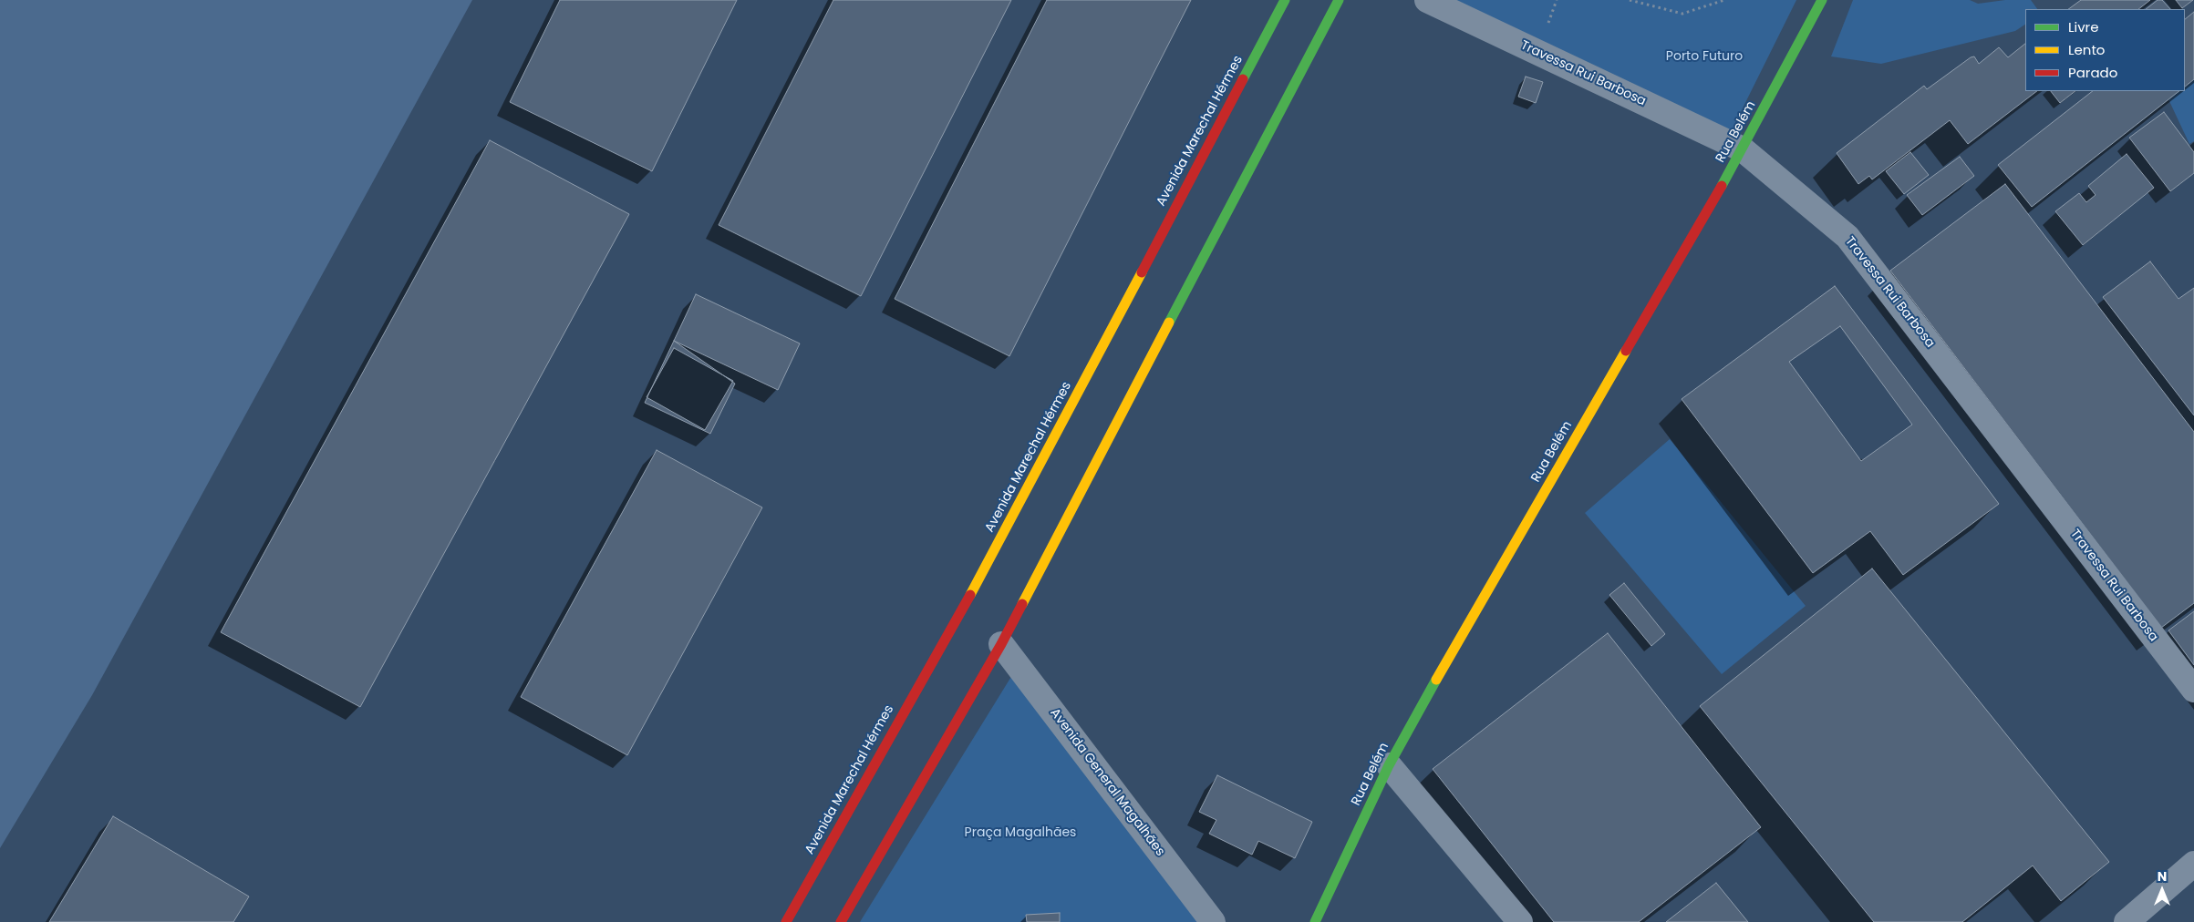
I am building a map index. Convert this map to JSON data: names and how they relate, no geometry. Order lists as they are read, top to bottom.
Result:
{
  "streets": {
    "main road": ["Avenida Marechal Hérmes", "Rua Belém"],
    "street": ["Travessa Rui Barbosa", "Avenida General Magalhães"]
  },
  "crossings": [
    ["Travessa Rui Barbosa", "Rua Belém"]
  ],
  "parks": ["Porto Futuro", "Praça Magalhães"],
  "legend": ["Livre", "Lento", "Parado"],
  "north": "top"
}
